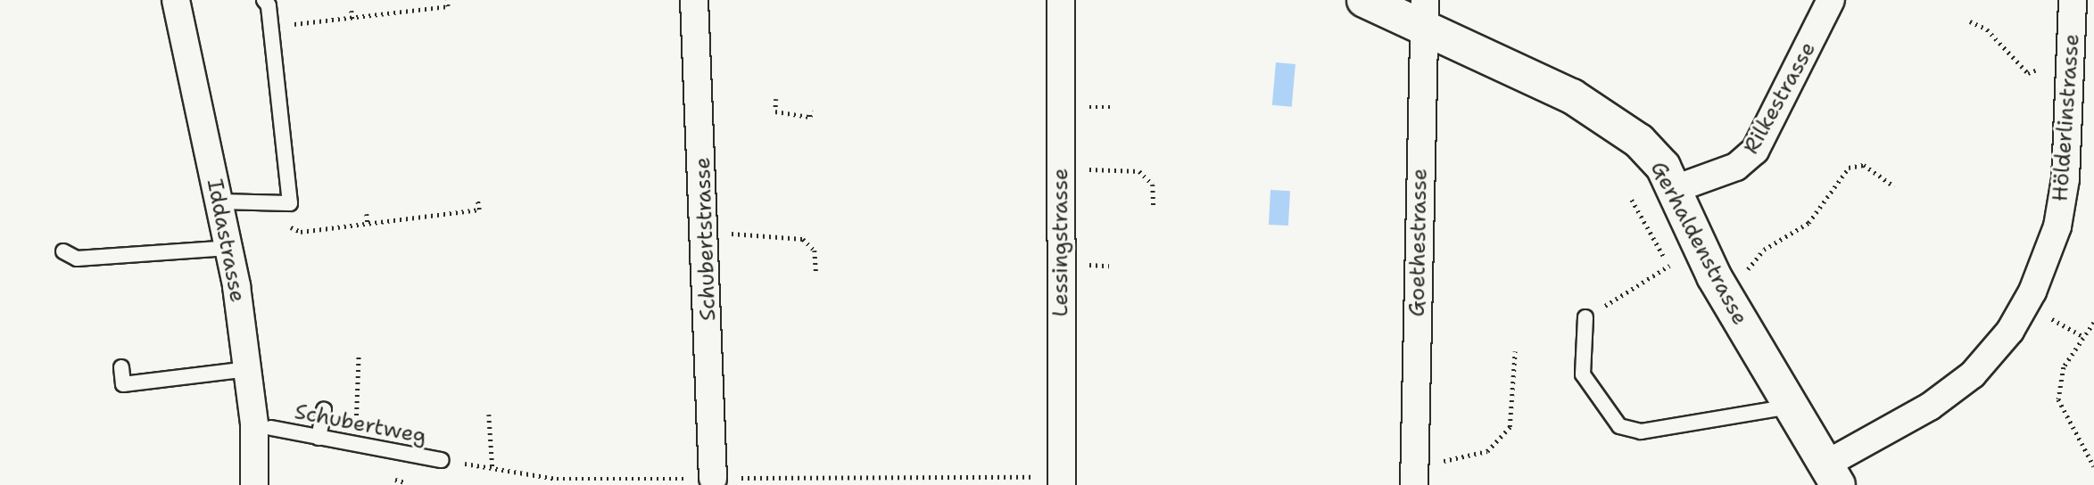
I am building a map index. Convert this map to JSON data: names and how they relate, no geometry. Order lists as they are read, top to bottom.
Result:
{
  "streets": {
    "street": [
      "Rilkestrasse",
      "Hölderlinstrasse",
      "Schubertstrasse",
      "Iddastrasse",
      "Lessingstrasse",
      "Goethestrasse",
      "Gerhaldenstrasse"
    ],
    "lane": ["Schubertweg"]
  },
  "crossings": [
    ["Rilkestrasse", "Gerhaldenstrasse"],
    ["Hölderlinstrasse", "Gerhaldenstrasse"],
    ["Goethestrasse", "Gerhaldenstrasse"]
  ]
}
